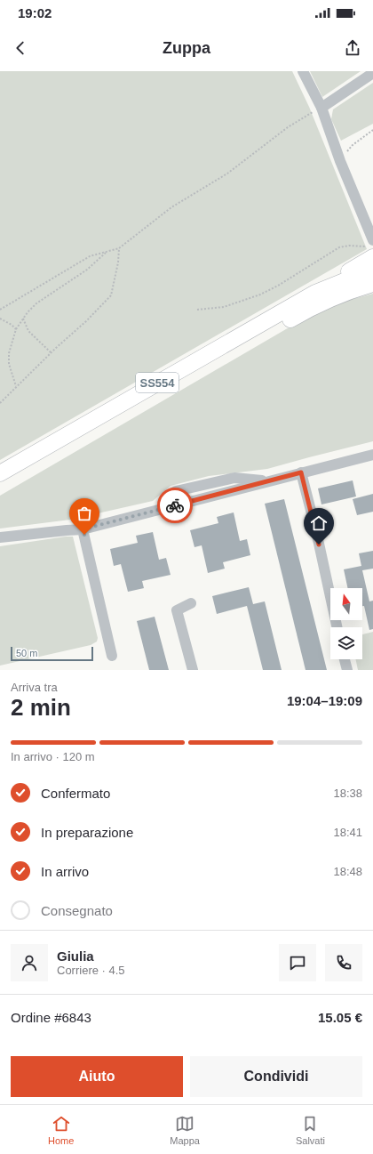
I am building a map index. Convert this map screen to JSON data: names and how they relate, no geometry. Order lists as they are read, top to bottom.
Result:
{
  "streets": {
    "highway": ["SS554"]
  },
  "scale_bar": "50 m",
  "north": "top",
  "page": {
    "status": "19:02",
    "header": "Zuppa",
    "scale": "50 m",
    "heading": ["2 min", "Arriva tra", "19:04–19:09"],
    "panel": [
      "Giulia",
      "Corriere · 4.5",
      "Ordine #6843",
      "15.05 €"
    ],
    "bar": "In arrivo · 120 m",
    "list": [
      ["Confermato", "18:38"],
      ["In preparazione", "18:41"],
      ["In arrivo", "18:48"],
      "Consegnato"
    ],
    "buttons": ["Aiuto", "Condividi"],
    "tabs": ["Home", "Mappa", "Salvati"]
  }
}
